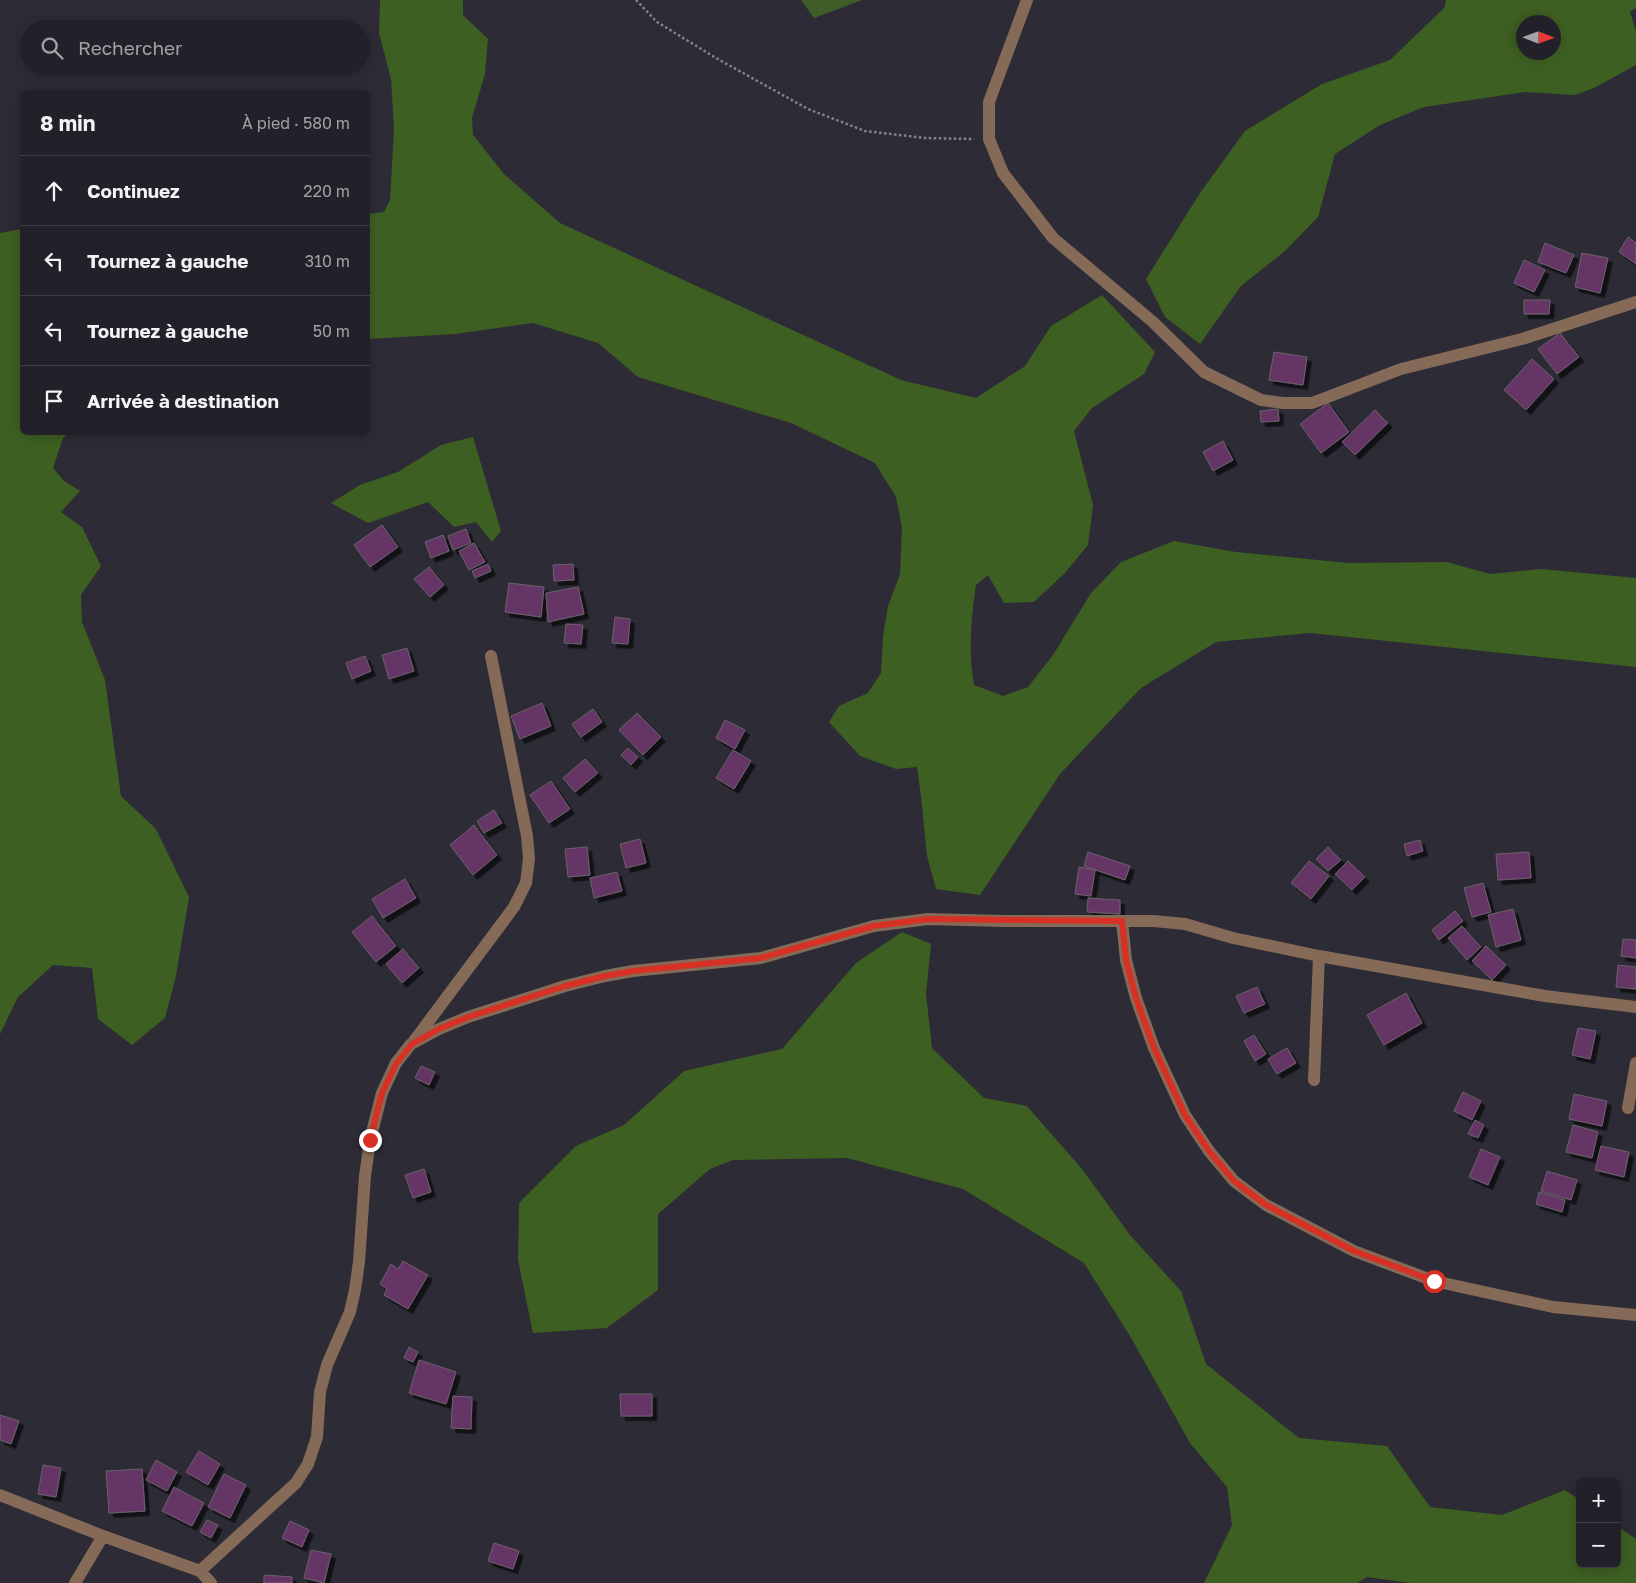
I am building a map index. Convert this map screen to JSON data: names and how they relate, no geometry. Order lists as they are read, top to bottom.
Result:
{
  "north": "right",
  "page": {
    "search": "Rechercher",
    "heading": ["8 min", "À pied · 580 m"],
    "list": [
      ["Continuez", "220 m"],
      ["Tournez à gauche", "310 m"],
      ["Tournez à gauche", "50 m"],
      "Arrivée à destination"
    ],
    "map_buttons": ["+", "−"]
  }
}
